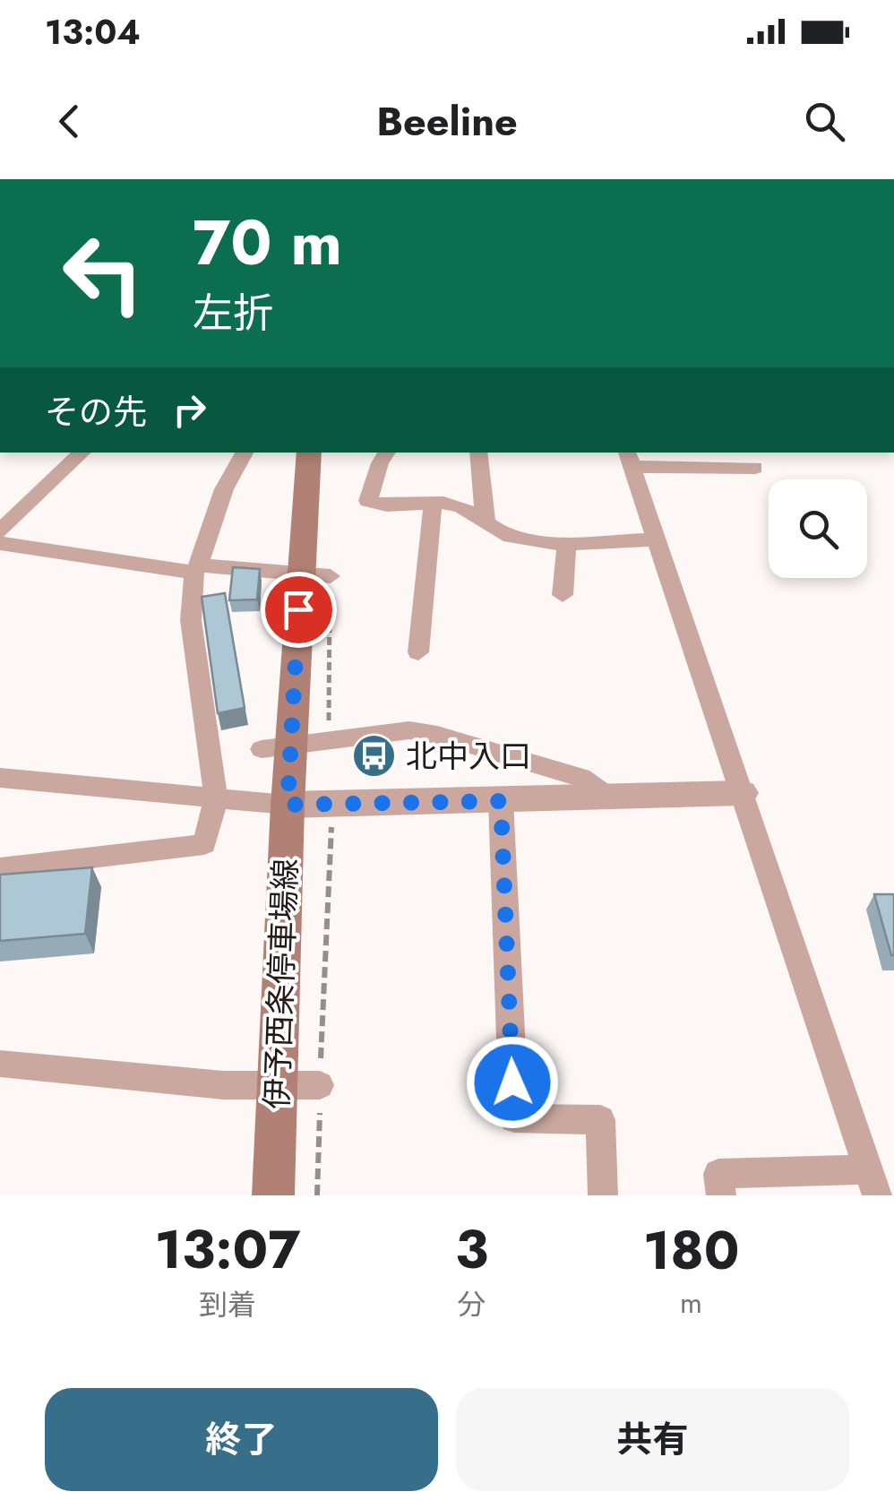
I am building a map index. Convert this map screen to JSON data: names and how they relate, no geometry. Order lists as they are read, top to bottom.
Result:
{
  "streets": {
    "main road": ["伊予西条停車場線"]
  },
  "places": {
    "bus stop": ["北中入口"]
  },
  "page": {
    "status": "13:04",
    "header": "Beeline",
    "turn": ["70 m", "左折"],
    "then": "その先",
    "eta": [
      "13:07",
      "到着",
      "3",
      "分",
      "180",
      "m"
    ],
    "buttons": ["終了", "共有"]
  }
}
